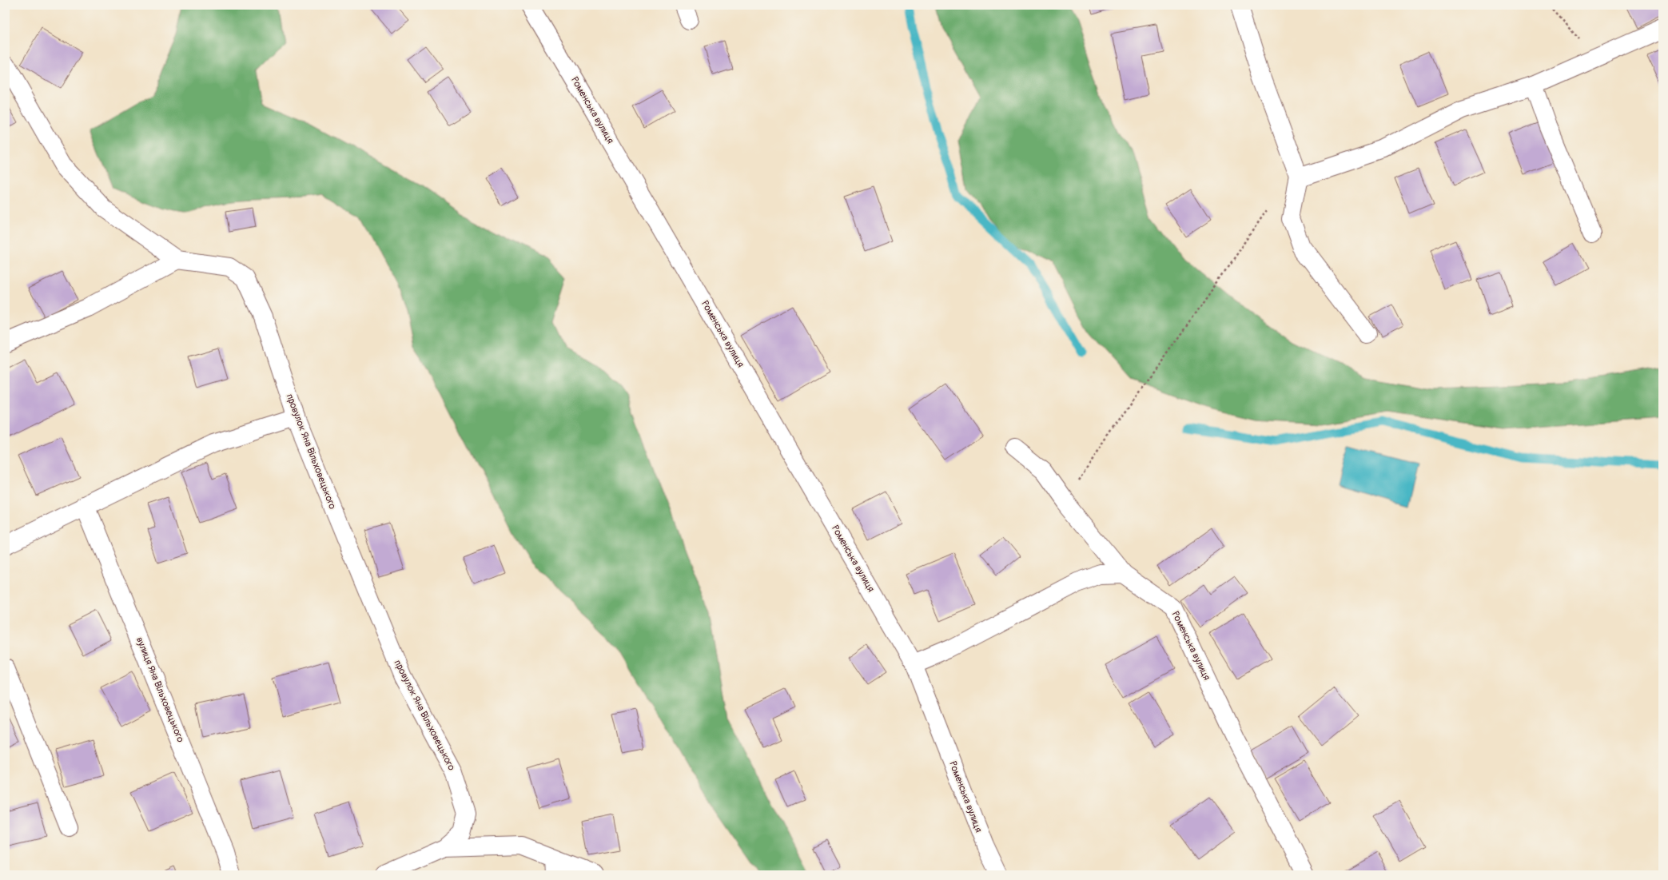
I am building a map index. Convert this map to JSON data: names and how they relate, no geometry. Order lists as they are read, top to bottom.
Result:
{
  "streets": {
    "street": ["Роменська вулиця", "провулок Яна Вільховецького", "вулиця Яна Вільховецького"]
  }
}
